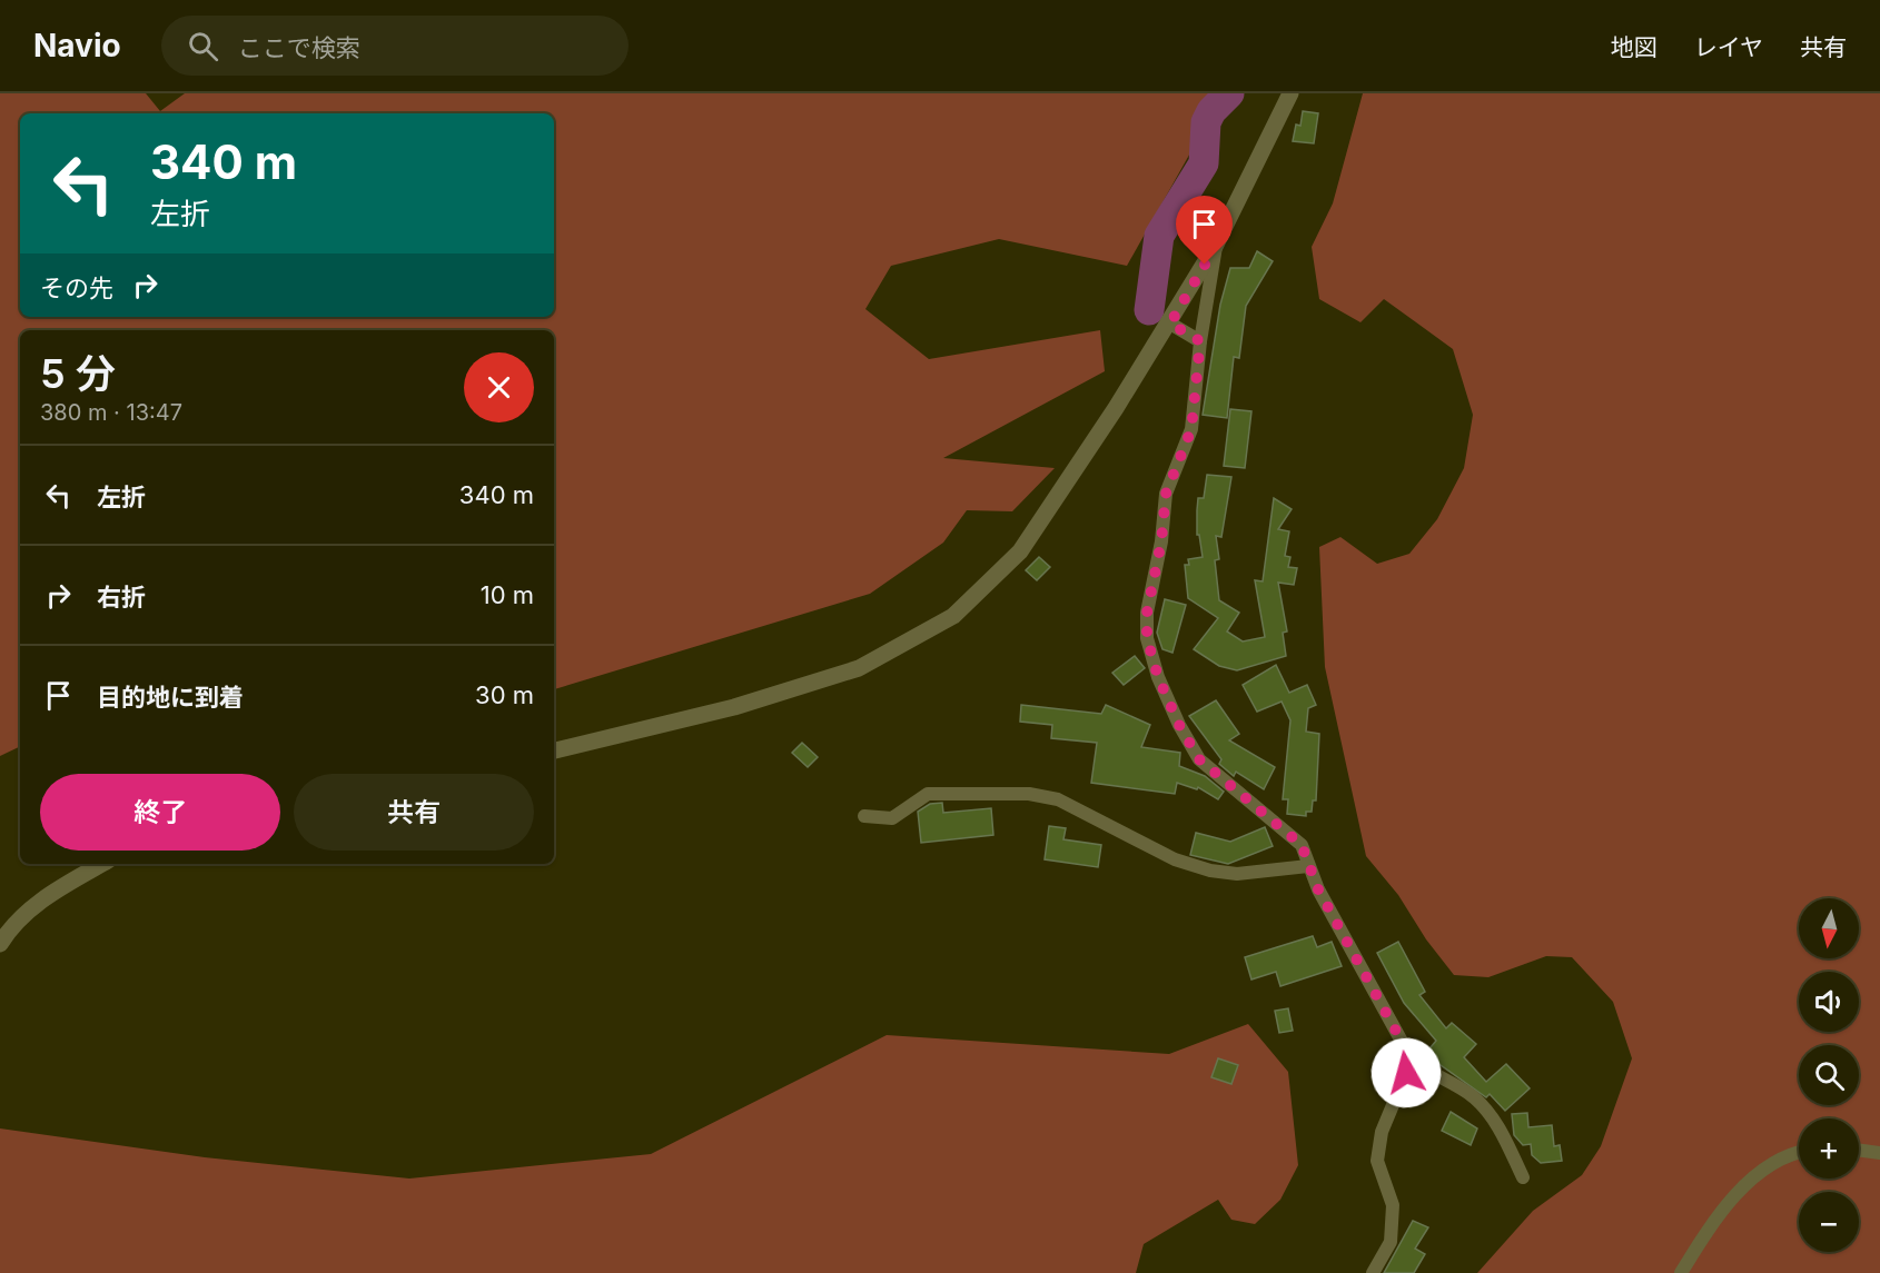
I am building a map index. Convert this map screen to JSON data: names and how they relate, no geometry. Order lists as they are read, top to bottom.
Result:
{
  "north": "bottom",
  "page": {
    "header": "Navio",
    "search": "ここで検索",
    "nav": ["地図", "レイヤ", "共有"],
    "turn": ["340 m", "左折"],
    "then": "その先",
    "heading": ["5 分", "380 m · 13:47"],
    "list": [
      {
        "name": "左折",
        "value": "340 m"
      },
      {
        "name": "右折",
        "value": "10 m"
      },
      {
        "name": "目的地に到着",
        "value": "30 m"
      }
    ],
    "buttons": ["終了", "共有"],
    "map_buttons": ["+", "−"]
  }
}
